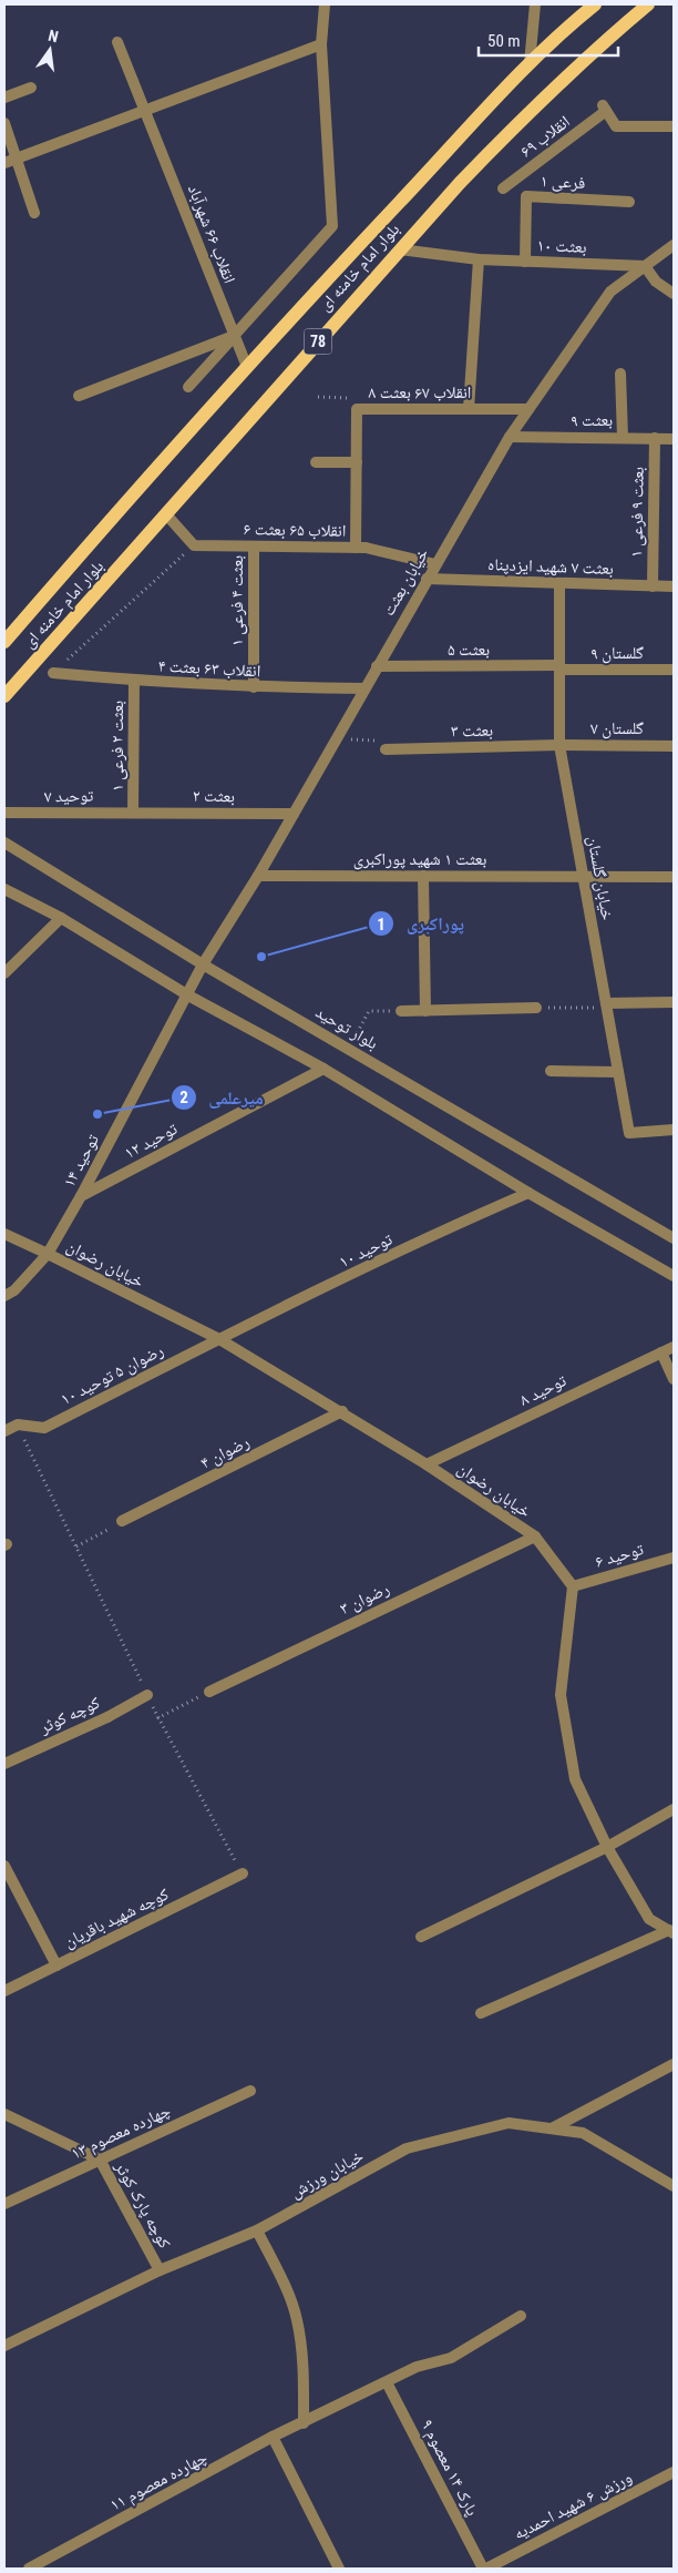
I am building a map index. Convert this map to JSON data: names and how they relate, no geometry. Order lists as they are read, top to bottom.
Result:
{
  "streets": {
    "main road": ["بلوار امام خامنه ای", "78"],
    "street": [
      "انقلاب ۶۹",
      "فرعی ۱",
      "انقلاب ۶۶ شهرآباد",
      "بعثت ۱۰",
      "انقلاب ۶۷ بعثت ۸",
      "بعثت ۹",
      "بعثت ۹ فرعی ۱",
      "انقلاب ۶۵ بعثت ۶",
      "بعثت ۷ شهید ایزدپناه",
      "خیابان بعثت",
      "بعثت ۴ فرعی ۱",
      "بعثت ۵",
      "گلستان ۹",
      "انقلاب ۶۳ بعثت ۴",
      "گلستان ۷",
      "بعثت ۳",
      "بعثت ۲ فرعی ۱",
      "توحید ۷",
      "بعثت ۲",
      "بعثت ۱ شهید پوراکبری",
      "خیابان گلستان",
      "بلوار توحید",
      "توحید ۱۲",
      "توحید ۱۴",
      "توحید ۱۰",
      "خیابان رضوان",
      "رضوان ۵ توحید ۱۰",
      "توحید ۸",
      "رضوان ۴",
      "توحید ۶",
      "رضوان ۳",
      "کوچه کوثر",
      "کوچه شهید باقریان",
      "چهارده معصوم ۱۳",
      "خیابان ورزش",
      "کوچه پارک کوثر",
      "پارک ۱۴ معصوم ۹",
      "چهارده معصوم ۱۱",
      "ورزش ۶ شهید احمدیه"
    ]
  },
  "crossings": [
    ["فرعی ۱", "بعثت ۱۰"],
    ["انقلاب ۶۶ شهرآباد", "بلوار امام خامنه ای"],
    ["بعثت ۱۰", "خیابان بعثت"],
    ["انقلاب ۶۷ بعثت ۸", "خیابان بعثت"],
    ["بعثت ۹", "بعثت ۹ فرعی ۱"],
    ["بعثت ۹", "خیابان بعثت"],
    ["بعثت ۹ فرعی ۱", "بعثت ۷ شهید ایزدپناه"],
    ["انقلاب ۶۵ بعثت ۶", "خیابان بعثت"],
    ["انقلاب ۶۵ بعثت ۶", "بعثت ۴ فرعی ۱"],
    ["بعثت ۷ شهید ایزدپناه", "خیابان بعثت"],
    ["بعثت ۷ شهید ایزدپناه", "خیابان گلستان"],
    ["خیابان بعثت", "بعثت ۵"],
    ["خیابان بعثت", "انقلاب ۶۳ بعثت ۴"],
    ["خیابان بعثت", "بعثت ۲"],
    ["خیابان بعثت", "بعثت ۱ شهید پوراکبری"],
    ["خیابان بعثت", "بلوار توحید"],
    ["خیابان بعثت", "توحید ۱۴"],
    ["بعثت ۴ فرعی ۱", "انقلاب ۶۳ بعثت ۴"],
    ["بعثت ۵", "گلستان ۹"],
    ["بعثت ۵", "خیابان گلستان"],
    ["گلستان ۹", "خیابان گلستان"],
    ["انقلاب ۶۳ بعثت ۴", "بعثت ۲ فرعی ۱"],
    ["گلستان ۷", "بعثت ۳"],
    ["گلستان ۷", "خیابان گلستان"],
    ["بعثت ۳", "خیابان گلستان"],
    ["بعثت ۲ فرعی ۱", "توحید ۷"],
    ["بعثت ۲ فرعی ۱", "بعثت ۲"],
    ["توحید ۷", "بعثت ۲"],
    ["بعثت ۱ شهید پوراکبری", "خیابان گلستان"],
    ["بلوار توحید", "توحید ۱۴"],
    ["توحید ۱۲", "توحید ۱۴"],
    ["توحید ۱۴", "خیابان رضوان"],
    ["توحید ۱۰", "خیابان رضوان"],
    ["توحید ۱۰", "رضوان ۵ توحید ۱۰"],
    ["خیابان رضوان", "رضوان ۵ توحید ۱۰"],
    ["خیابان رضوان", "توحید ۸"],
    ["خیابان رضوان", "رضوان ۴"],
    ["خیابان رضوان", "توحید ۶"],
    ["خیابان رضوان", "رضوان ۳"],
    ["چهارده معصوم ۱۳", "کوچه پارک کوثر"],
    ["خیابان ورزش", "کوچه پارک کوثر"],
    ["پارک ۱۴ معصوم ۹", "چهارده معصوم ۱۱"],
    ["پارک ۱۴ معصوم ۹", "ورزش ۶ شهید احمدیه"]
  ],
  "places": ["پوراکبری", "میرعلمی"],
  "scale_bar": "50 m",
  "north": "top"
}
